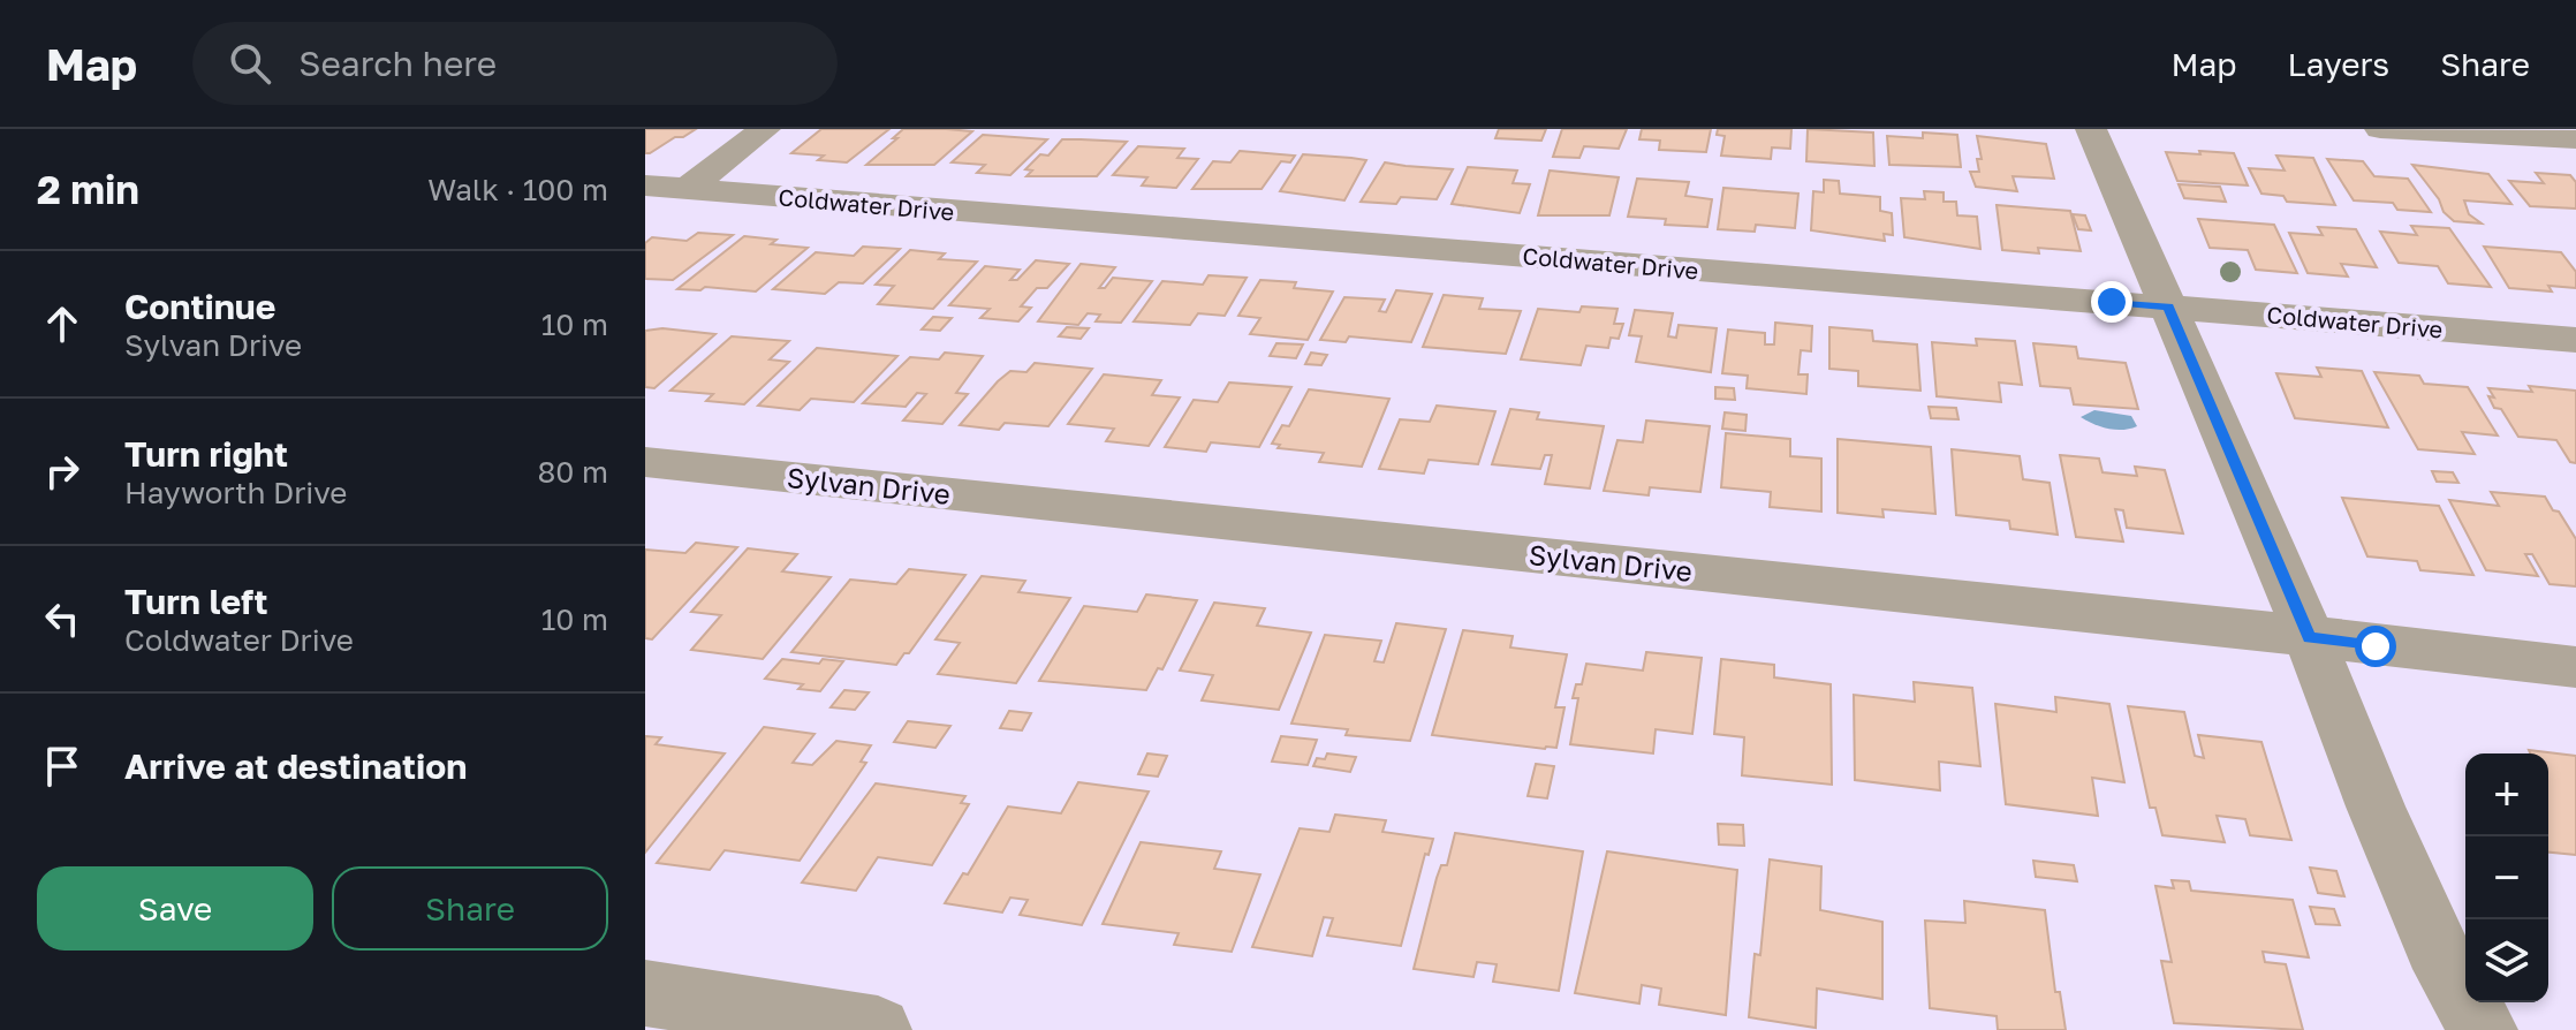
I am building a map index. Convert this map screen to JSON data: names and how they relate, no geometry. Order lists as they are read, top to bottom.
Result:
{
  "streets": {
    "street": ["Coldwater Drive", "Sylvan Drive"]
  },
  "page": {
    "header": "Map",
    "search": "Search here",
    "nav": ["Map", "Layers", "Share"],
    "heading": ["2 min", "Walk · 100 m"],
    "list": [
      ["Continue", "Sylvan Drive", "10 m"],
      ["Turn right", "Hayworth Drive", "80 m"],
      ["Turn left", "Coldwater Drive", "10 m"],
      "Arrive at destination"
    ],
    "map_buttons": ["+", "−"],
    "buttons": ["Save", "Share"]
  }
}
